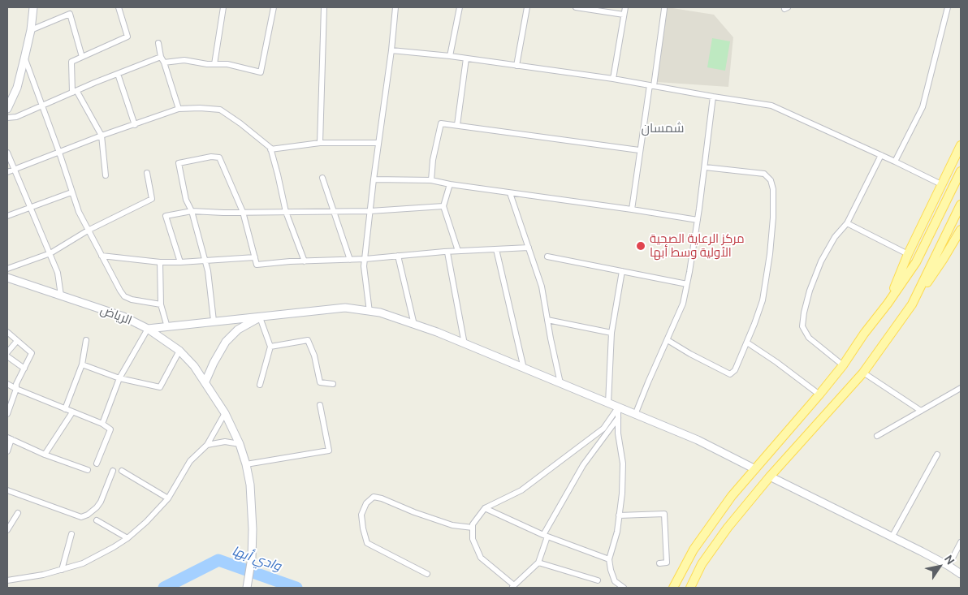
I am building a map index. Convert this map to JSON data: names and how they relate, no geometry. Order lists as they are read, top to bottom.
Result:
{
  "streets": {
    "street": ["الرياض"]
  },
  "districts": ["شمسان"],
  "water": ["وادي أبها"],
  "places": ["مركز الرعاية الصحية الأولية وسط أبها"],
  "north": "top right"
}
